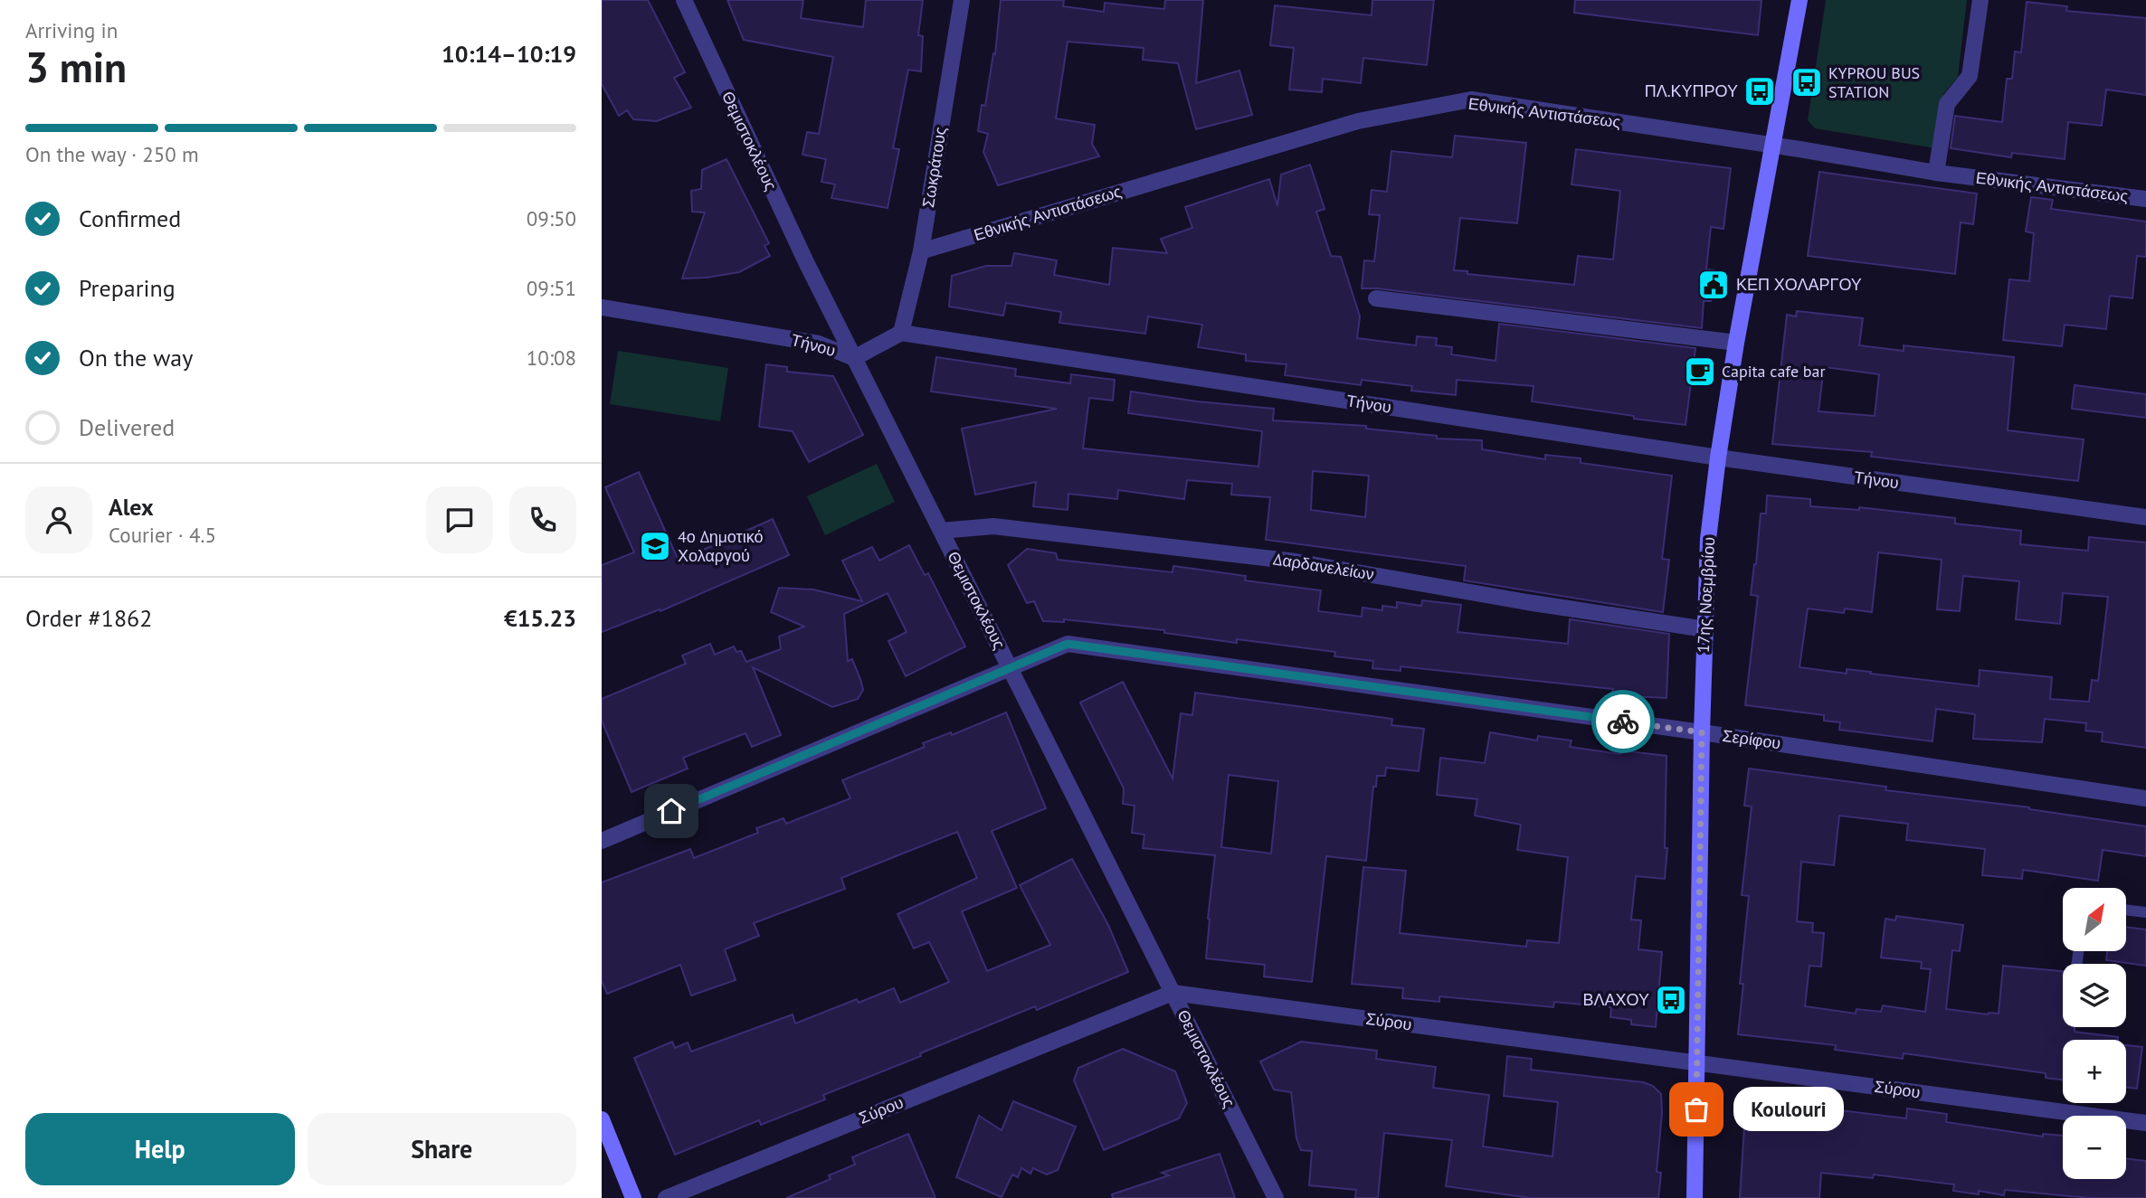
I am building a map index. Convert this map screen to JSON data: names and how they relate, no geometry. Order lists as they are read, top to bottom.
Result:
{
  "streets": {
    "street": [
      "Εθνικής Αντιστάσεως",
      "Θεμιστοκλέους",
      "Σωκράτους",
      "Τήνου",
      "Δαρδανελείων",
      "17ης Νοεμβρίου",
      "Σερίφου",
      "Σύρου"
    ]
  },
  "crossings": [
    ["Εθνικής Αντιστάσεως", "Σωκράτους"],
    ["Εθνικής Αντιστάσεως", "17ης Νοεμβρίου"],
    ["Θεμιστοκλέους", "Τήνου"],
    ["Θεμιστοκλέους", "Δαρδανελείων"],
    ["Θεμιστοκλέους", "Σερίφου"],
    ["Θεμιστοκλέους", "Σύρου"],
    ["Σωκράτους", "Τήνου"],
    ["Τήνου", "17ης Νοεμβρίου"],
    ["Δαρδανελείων", "17ης Νοεμβρίου"],
    ["17ης Νοεμβρίου", "Σερίφου"],
    ["17ης Νοεμβρίου", "Σύρου"]
  ],
  "places": {
    "bus stop": ["KYPROU BUS STATION", "ΠΛ.ΚΥΠΡΟΥ", "ΒΛΑΧΟΥ"],
    "public building": ["ΚΕΠ ΧΟΛΑΡΓΟΥ"],
    "cafe": ["Capita cafe bar"],
    "school or university": ["4ο Δημοτικό Χολαργού"],
    "other": ["Koulouri"]
  },
  "north": "top right",
  "page": {
    "heading": ["3 min", "Arriving in", "10:14–10:19"],
    "panel": [
      "Alex",
      "Courier · 4.5",
      "Order #1862",
      "€15.23"
    ],
    "bar": "On the way · 250 m",
    "list": [
      ["Confirmed", "09:50"],
      ["Preparing", "09:51"],
      ["On the way", "10:08"],
      "Delivered"
    ],
    "map_buttons": ["+", "−"],
    "bubble": "Koulouri",
    "buttons": ["Help", "Share"]
  }
}
